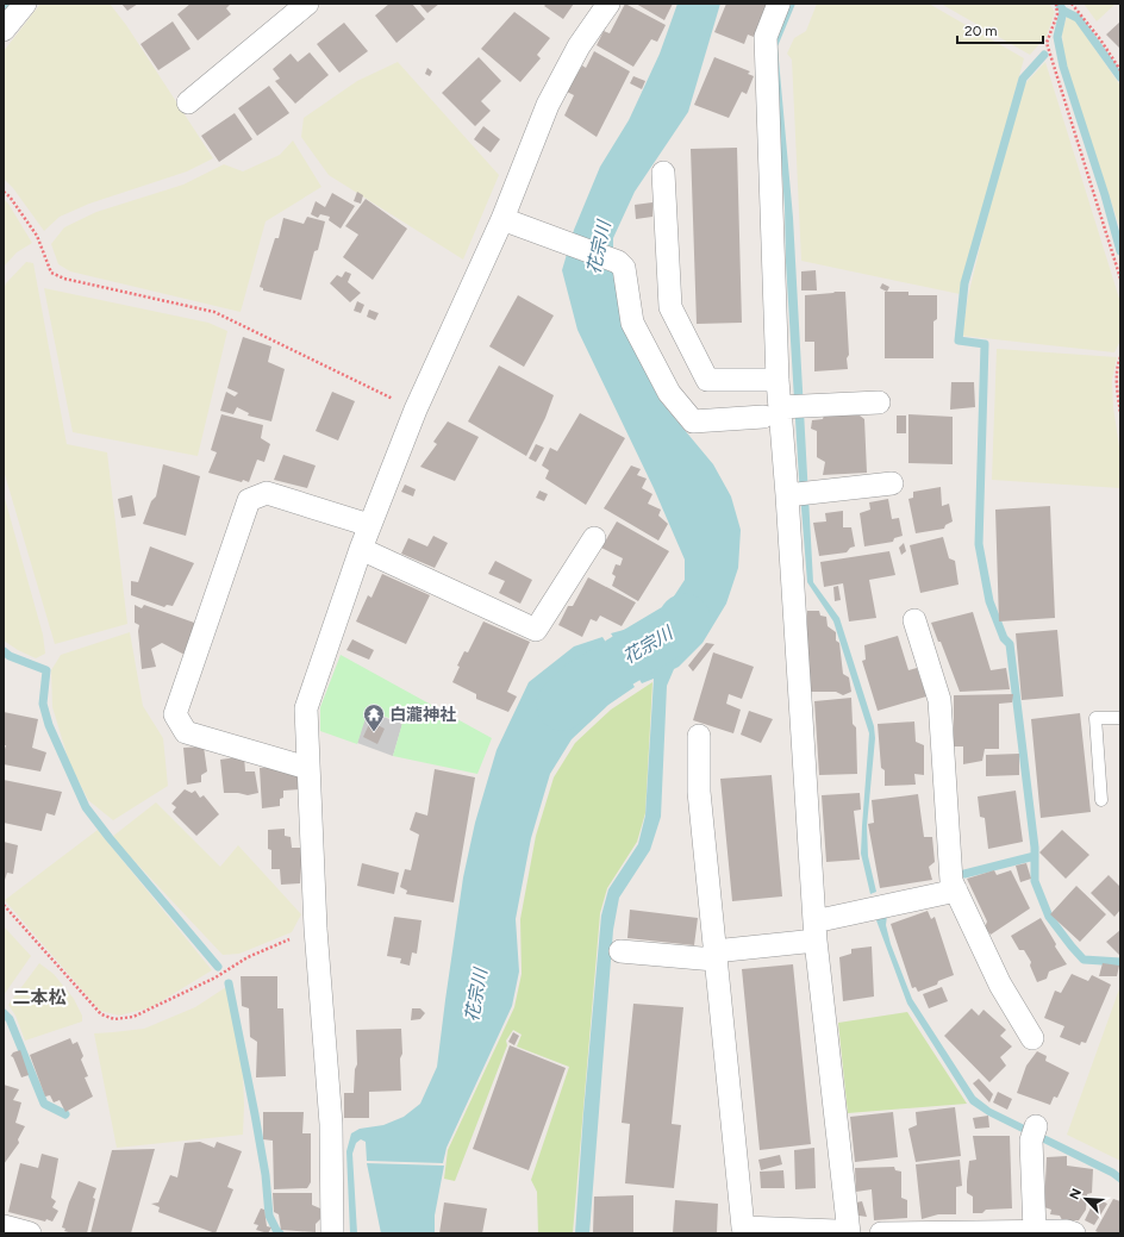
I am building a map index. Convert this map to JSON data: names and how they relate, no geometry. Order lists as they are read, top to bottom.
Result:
{
  "districts": ["二本松"],
  "water": ["花宗川"],
  "places": {
    "temple": ["白瀧神社"]
  },
  "scale_bar": "20 m",
  "north": "top left"
}
